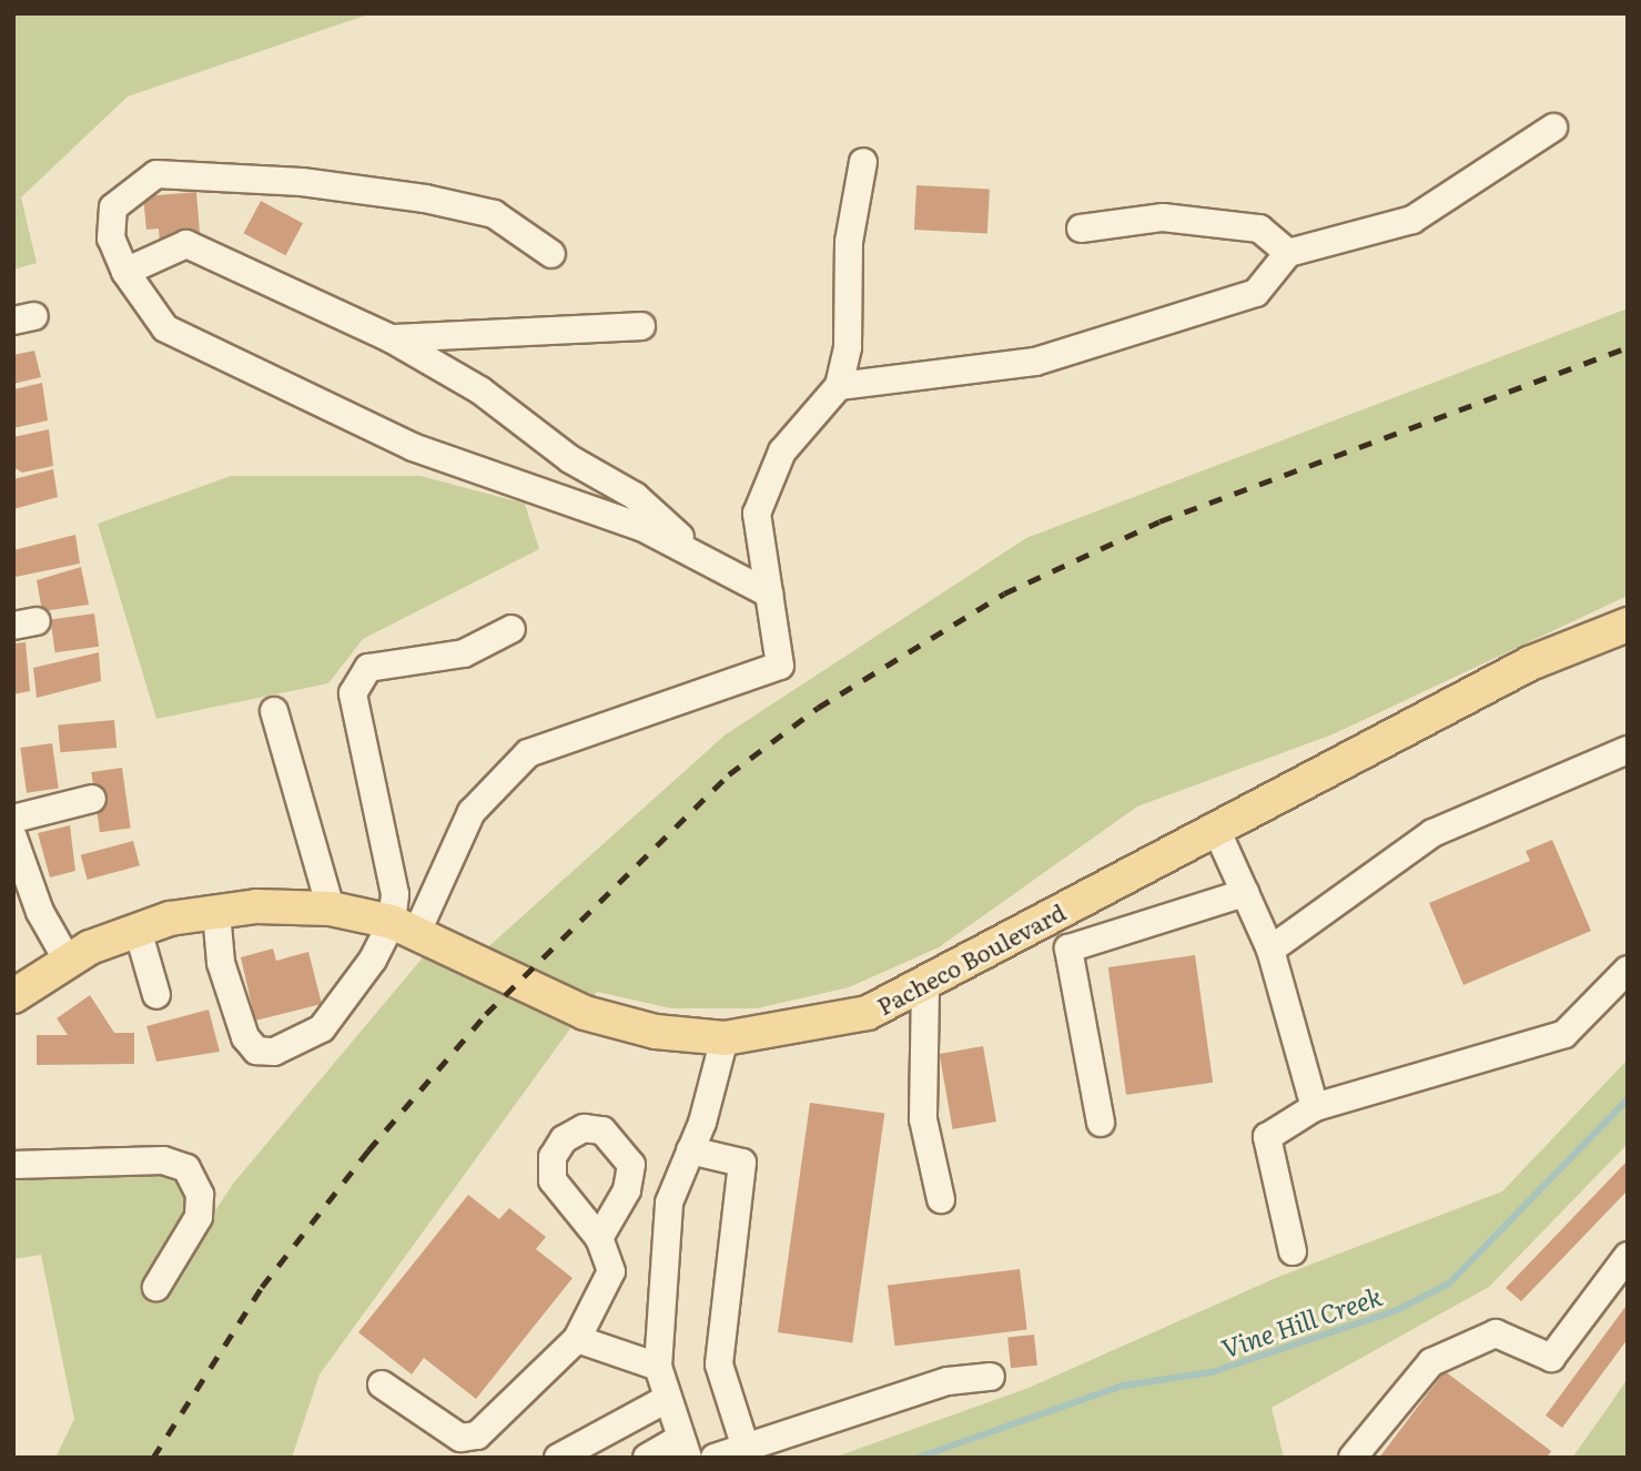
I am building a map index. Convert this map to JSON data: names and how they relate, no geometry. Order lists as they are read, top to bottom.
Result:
{
  "streets": {
    "main road": ["Pacheco Boulevard"]
  },
  "water": ["Vine Hill Creek"]
}
